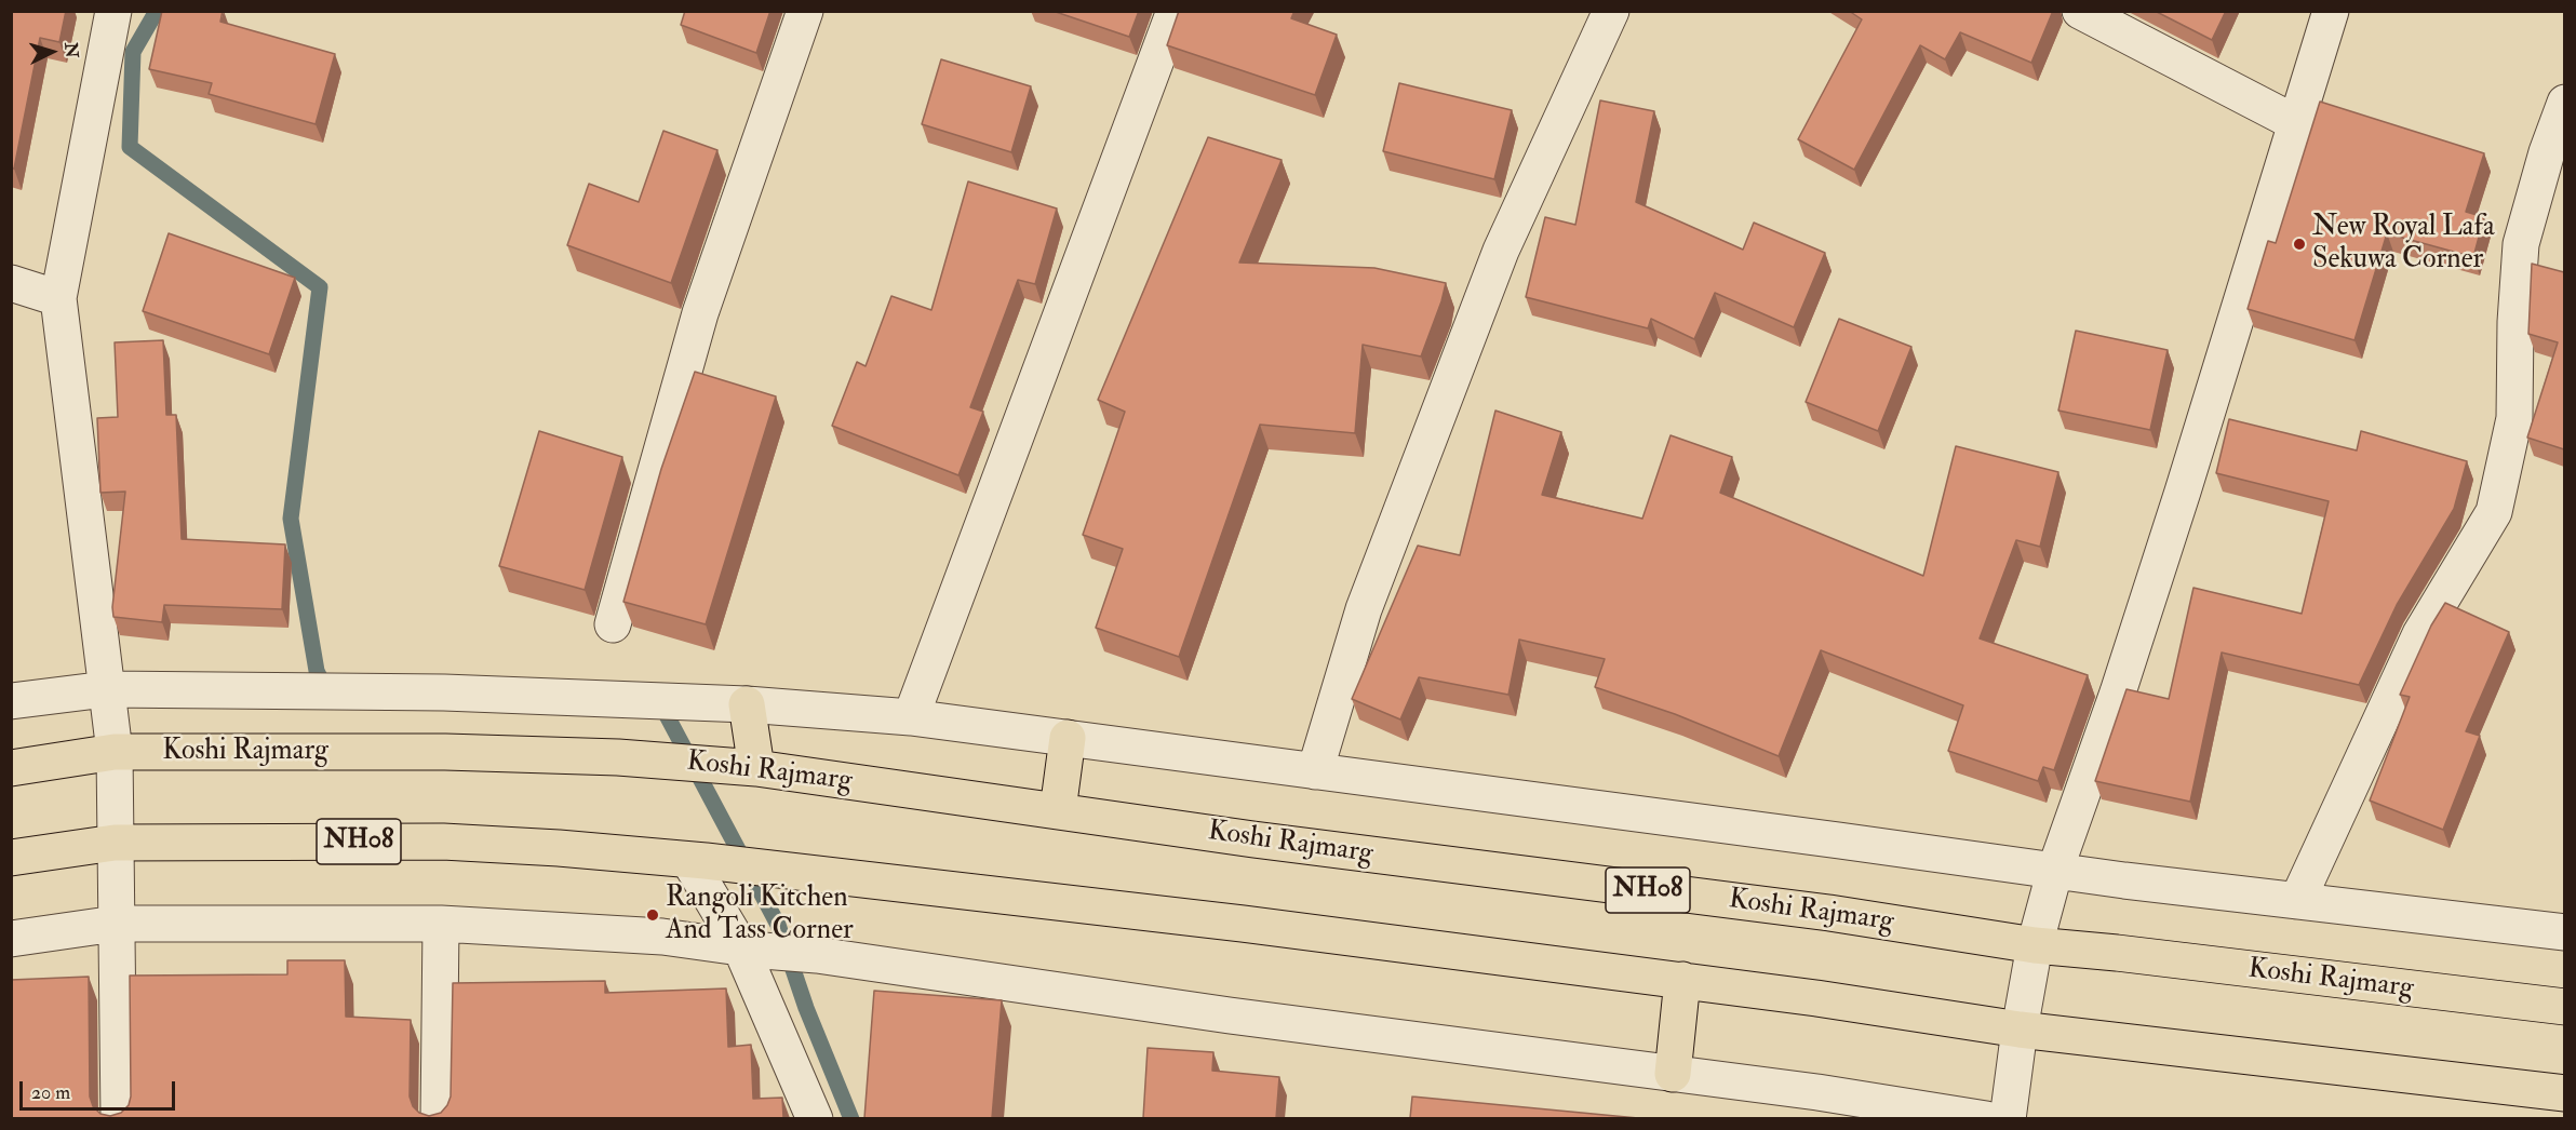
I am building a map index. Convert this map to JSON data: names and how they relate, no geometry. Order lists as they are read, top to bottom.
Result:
{
  "streets": {
    "main road": ["Koshi Rajmarg", "NH08"]
  },
  "places": ["New Royal Lafa Sekuwa Corner", "Rangoli Kitchen And Tass Corner"],
  "scale_bar": "20 m",
  "north": "right"
}
